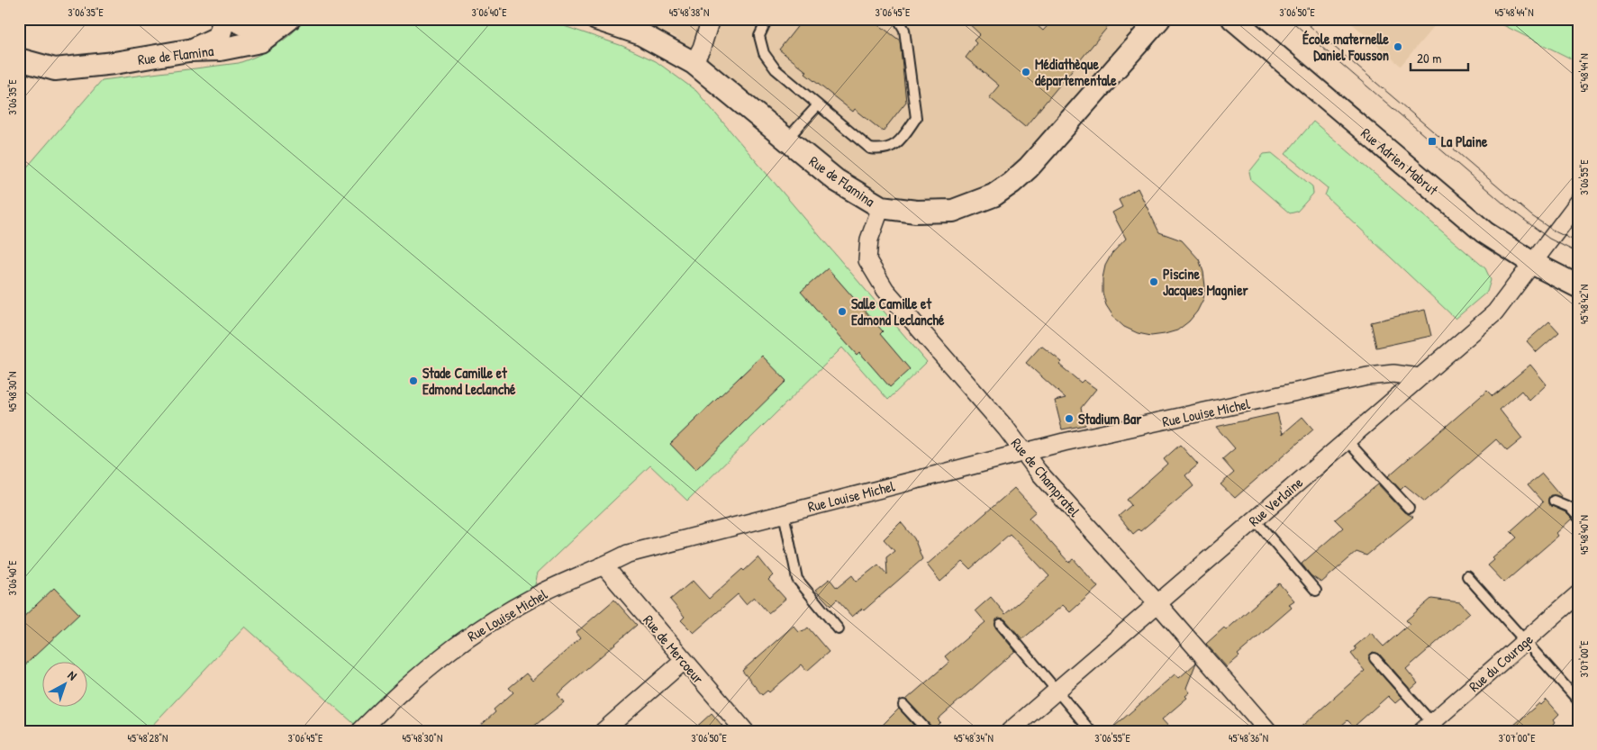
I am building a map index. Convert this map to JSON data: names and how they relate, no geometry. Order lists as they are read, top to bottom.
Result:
{
  "streets": {
    "street": [
      "Rue de Flamina",
      "Rue Adrien Mabrut",
      "Rue Louise Michel",
      "Rue de Champratel",
      "Rue Verlaine",
      "Rue de Mercoeur",
      "Rue du Courage"
    ]
  },
  "crossings": [
    ["Rue de Flamina", "Rue de Champratel"],
    ["Rue Adrien Mabrut", "Rue Verlaine"],
    ["Rue Louise Michel", "Rue de Champratel"],
    ["Rue Louise Michel", "Rue Verlaine"],
    ["Rue Louise Michel", "Rue de Mercoeur"],
    ["Rue de Champratel", "Rue Verlaine"]
  ],
  "places": {
    "other": [
      "École maternelle Daniel Fousson",
      "Médiathèque départementale",
      "Piscine Jacques Magnier",
      "Salle Camille et Edmond Leclanché",
      "Stade Camille et Edmond Leclanché",
      "Stadium Bar"
    ],
    "transit": ["La Plaine"]
  },
  "scale_bar": "20 m",
  "north": "top right",
  "coordinates": [
    "3°06'35\"E",
    "3°06'40\"E",
    "45°48'38\"N",
    "3°06'45\"E",
    "3°06'50\"E",
    "45°48'44\"N",
    "3°06'55\"E",
    "45°48'42\"N",
    "45°48'30\"N",
    "45°48'40\"N",
    "3°07'00\"E",
    "45°48'28\"N",
    "45°48'34\"N",
    "45°48'36\"N"
  ]
}
